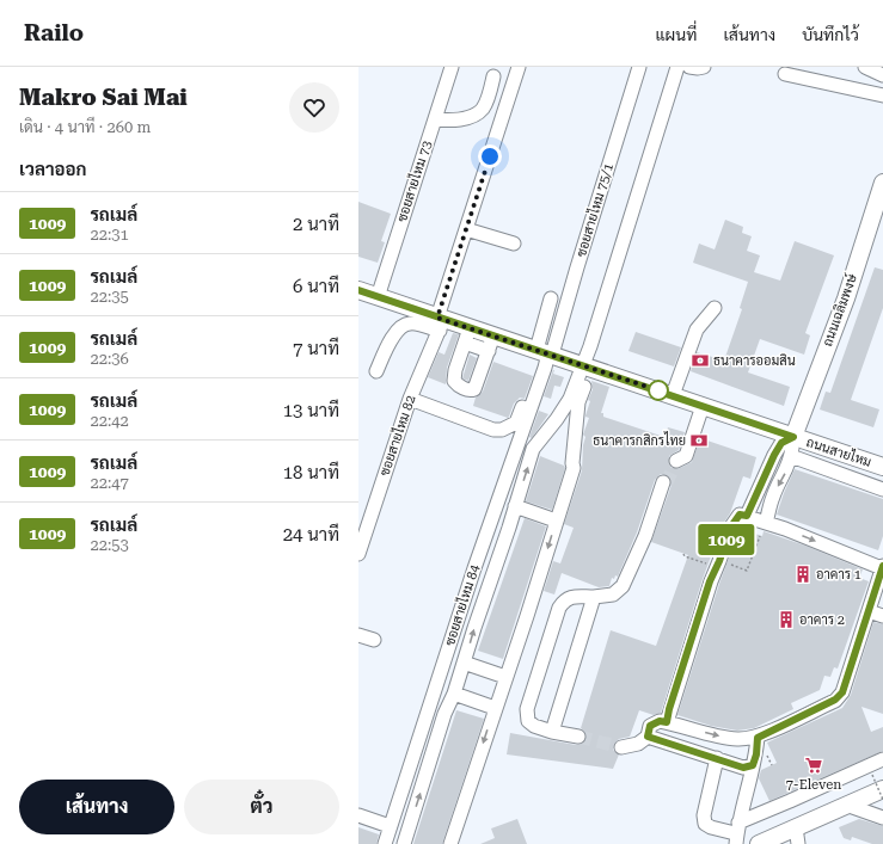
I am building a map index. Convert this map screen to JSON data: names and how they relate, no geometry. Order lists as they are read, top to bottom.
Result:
{
  "streets": {
    "main road": ["ถนนเฉลิมพงษ์", "ถนนสายไหม"],
    "street": [
      "ซอยสายไหม 73",
      "ซอยสายไหม 75/1",
      "ซอยสายไหม 82",
      "ซอยสายไหม 84"
    ]
  },
  "crossings": [
    ["ซอยสายไหม 73", "ถนนสายไหม"],
    ["ซอยสายไหม 75/1", "ถนนสายไหม"],
    ["ซอยสายไหม 75/1", "ซอยสายไหม 84"],
    ["ถนนเฉลิมพงษ์", "ถนนสายไหม"],
    ["ซอยสายไหม 82", "ถนนสายไหม"],
    ["ถนนสายไหม", "ซอยสายไหม 84"]
  ],
  "places": {
    "bank": ["ธนาคารออมสิน", "ธนาคารกสิกรไทย"],
    "building": ["อาคาร 1", "อาคาร 2"],
    "supermarket": ["7-Eleven"]
  },
  "lines": ["bus line 1009"],
  "page": {
    "header": "Railo",
    "nav": ["แผนที่", "เส้นทาง", "บันทึกไว้"],
    "heading": [
      ["Makro Sai Mai", "เดิน · 4 นาที · 260 m"],
      "เวลาออก"
    ],
    "on_map": "1009",
    "list": [
      {
        "mark": "1009",
        "name": "รถเมล์",
        "note": "22:31",
        "value": "2 นาที"
      },
      {
        "mark": "1009",
        "name": "รถเมล์",
        "note": "22:35",
        "value": "6 นาที"
      },
      {
        "mark": "1009",
        "name": "รถเมล์",
        "note": "22:36",
        "value": "7 นาที"
      },
      {
        "mark": "1009",
        "name": "รถเมล์",
        "note": "22:42",
        "value": "13 นาที"
      },
      {
        "mark": "1009",
        "name": "รถเมล์",
        "note": "22:47",
        "value": "18 นาที"
      },
      {
        "mark": "1009",
        "name": "รถเมล์",
        "note": "22:53",
        "value": "24 นาที"
      }
    ],
    "buttons": ["เส้นทาง", "ตั๋ว"]
  }
}
